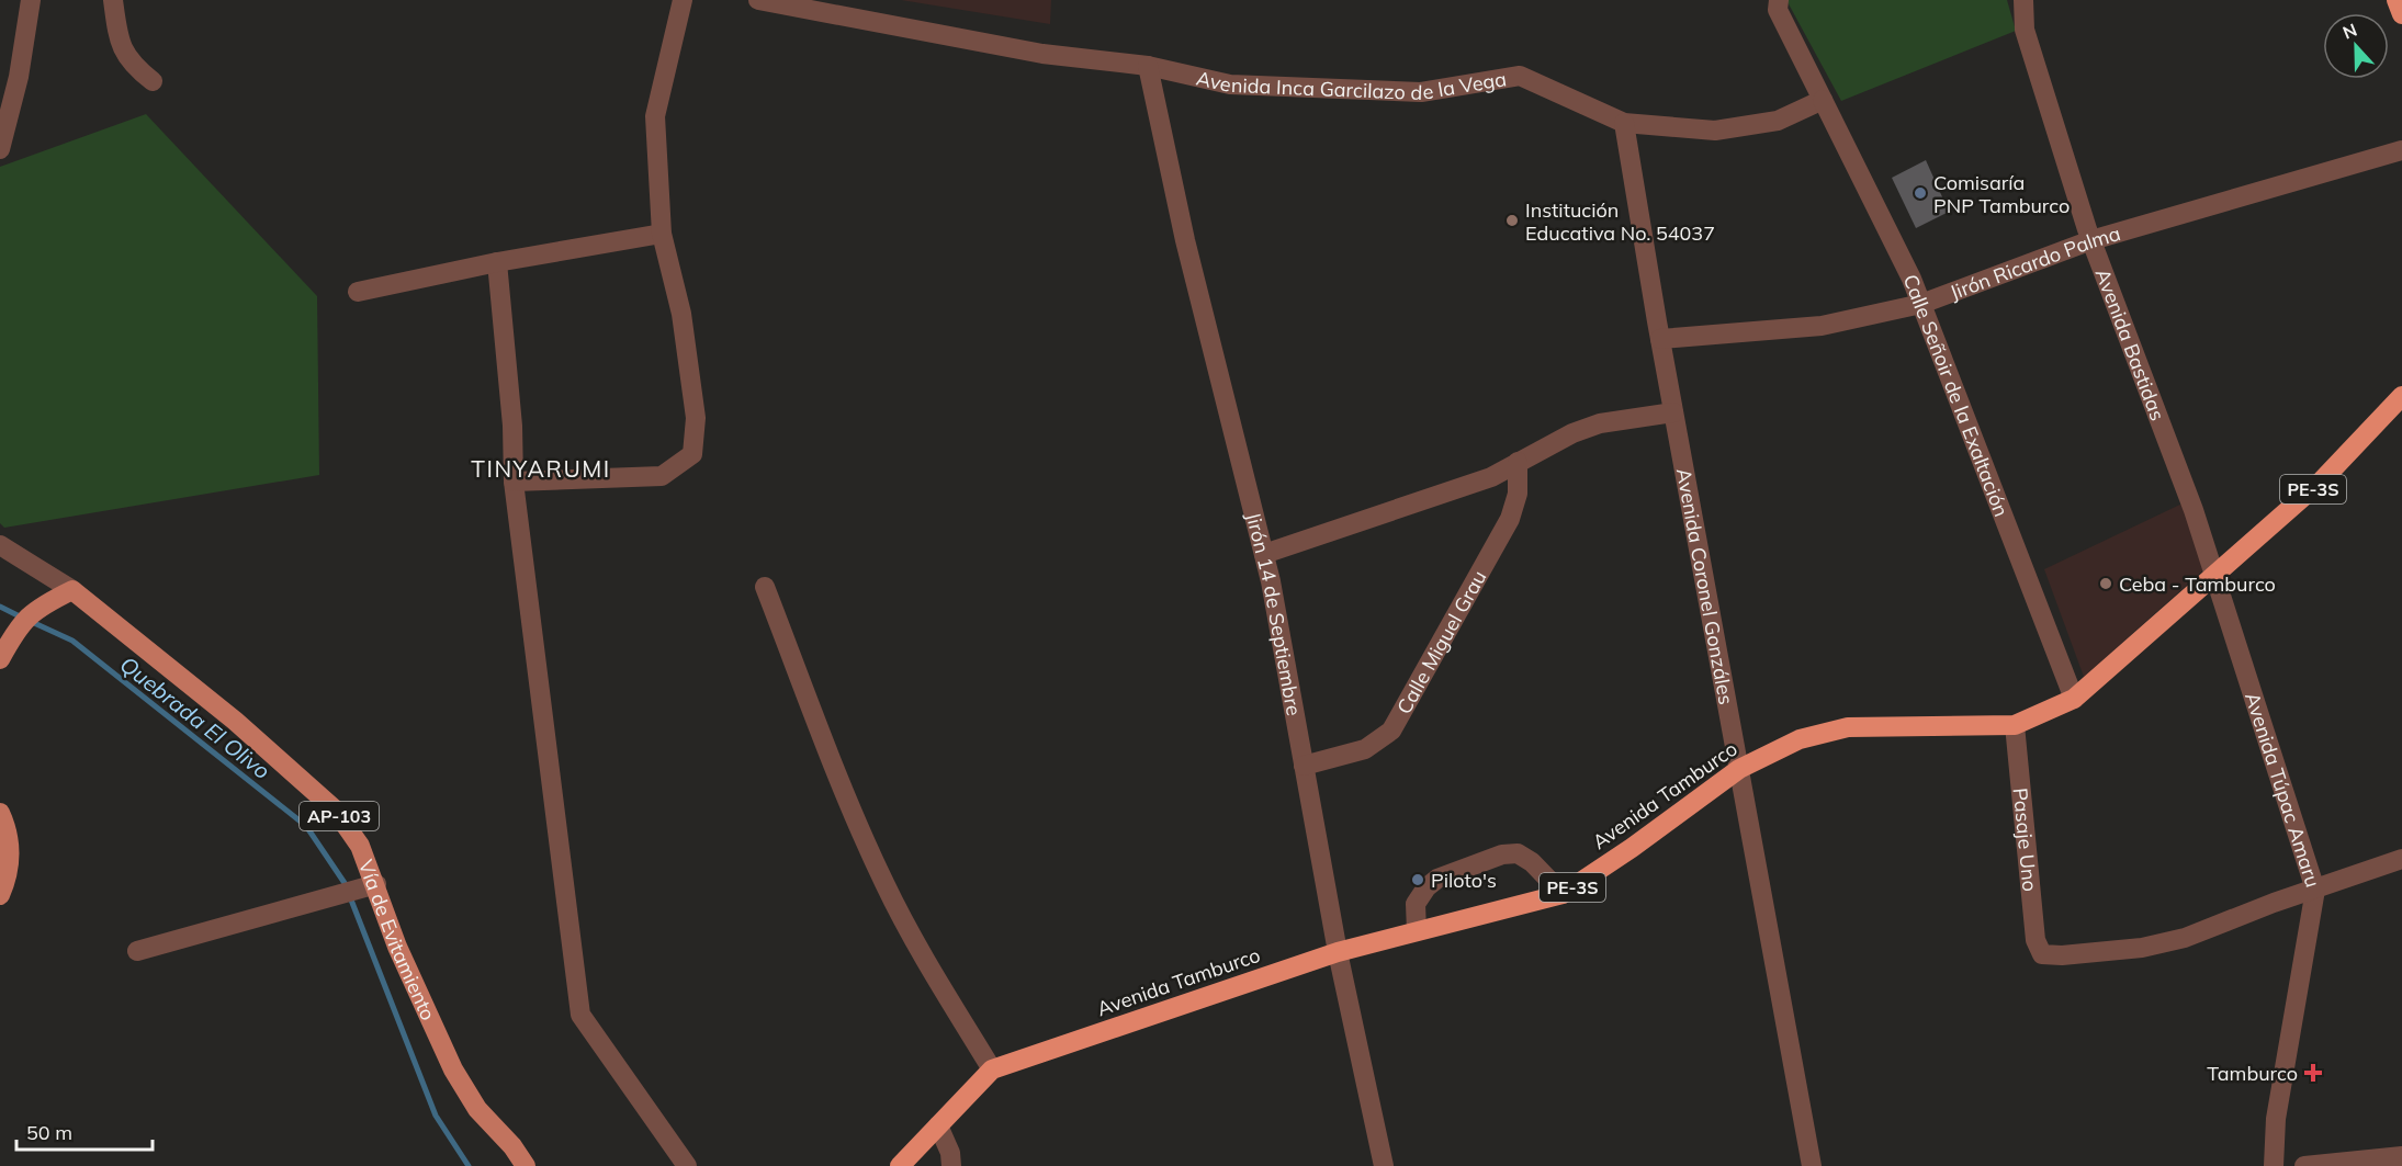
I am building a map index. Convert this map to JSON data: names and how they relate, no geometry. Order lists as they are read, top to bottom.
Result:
{
  "streets": {
    "highway": ["PE-3S", "Avenida Tamburco"],
    "main road": ["AP-103", "Vía de Evitamiento"],
    "street": [
      "Avenida Inca Garcilazo de la Vega",
      "Jirón Ricardo Palma",
      "Avenida Bastidas",
      "Calle Señoir de la Exaltación",
      "Avenida Coronel Gonzáles",
      "Jirón 14 de Septiembre",
      "Calle Miguel Grau",
      "Avenida Túpac Amaru",
      "Pasaje Uno"
    ]
  },
  "crossings": [
    ["Avenida Inca Garcilazo de la Vega", "Calle Señoir de la Exaltación"],
    ["Avenida Inca Garcilazo de la Vega", "Avenida Coronel Gonzáles"],
    ["Avenida Inca Garcilazo de la Vega", "Jirón 14 de Septiembre"],
    ["Jirón Ricardo Palma", "Avenida Bastidas"],
    ["Jirón Ricardo Palma", "Calle Señoir de la Exaltación"],
    ["Jirón Ricardo Palma", "Avenida Coronel Gonzáles"],
    ["Avenida Bastidas", "Avenida Túpac Amaru"],
    ["Avenida Bastidas", "Avenida Tamburco"],
    ["Calle Señoir de la Exaltación", "Avenida Tamburco"],
    ["Avenida Coronel Gonzáles", "Avenida Tamburco"],
    ["Jirón 14 de Septiembre", "Calle Miguel Grau"],
    ["Jirón 14 de Septiembre", "Avenida Tamburco"],
    ["Avenida Túpac Amaru", "Avenida Tamburco"],
    ["Avenida Túpac Amaru", "Pasaje Uno"],
    ["Avenida Tamburco", "Pasaje Uno"]
  ],
  "districts": ["TINYARUMI"],
  "water": ["Quebrada El Olivo"],
  "places": {
    "other": [
      "Comisaría PNP Tamburco",
      "Institución Educativa No. 54037",
      "Ceba - Tamburco",
      "Piloto's"
    ],
    "health": ["Tamburco"]
  },
  "scale_bar": "50 m",
  "north": "top"
}
